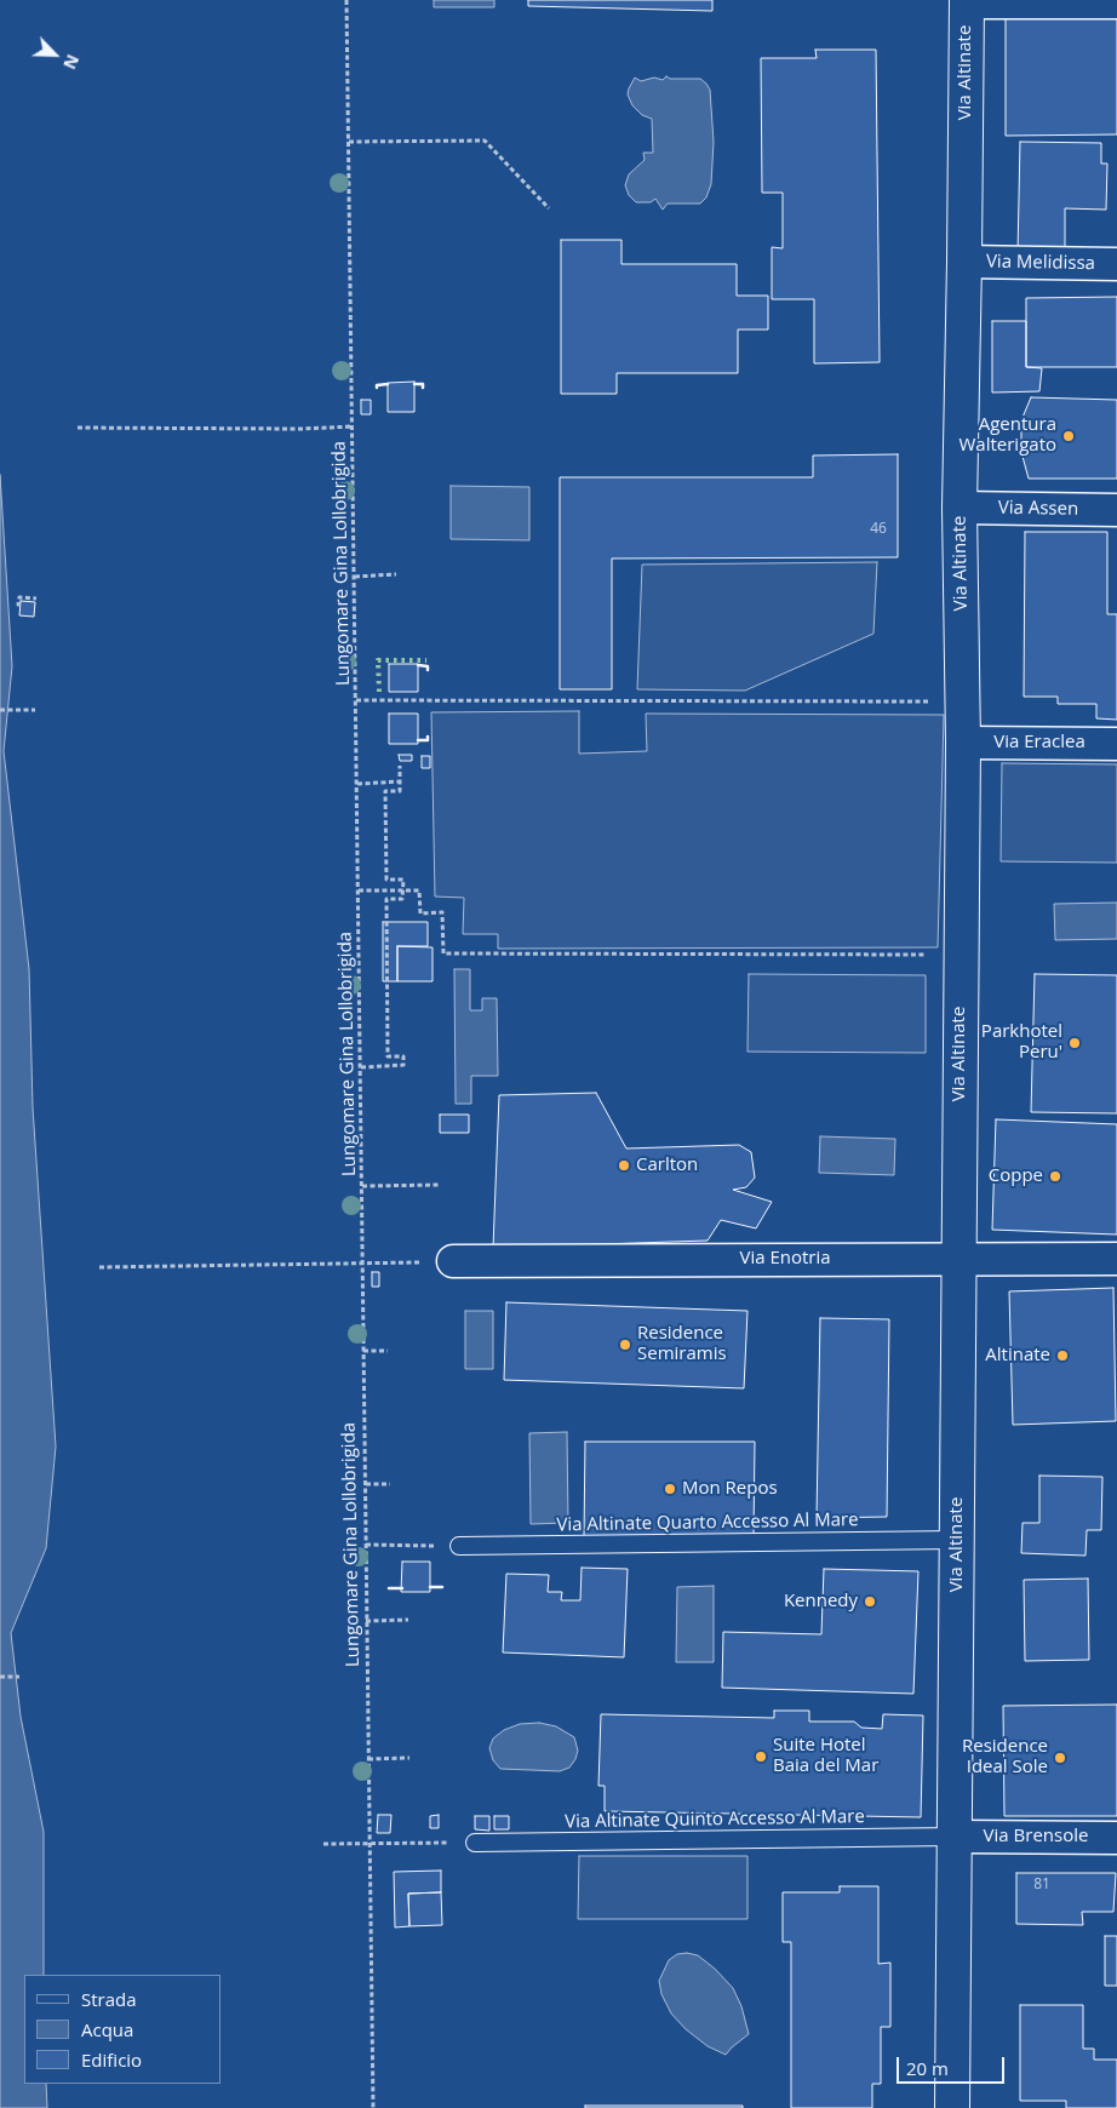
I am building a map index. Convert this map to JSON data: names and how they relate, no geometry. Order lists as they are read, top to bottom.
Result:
{
  "streets": {
    "street": [
      "Via Altinate",
      "Via Melidissa",
      "Via Assen",
      "Via Eraclea",
      "Via Enotria",
      "Via Brensole"
    ],
    "lane": ["Via Altinate Quarto Accesso Al Mare", "Via Altinate Quinto Accesso Al Mare"],
    "path": ["Lungomare Gina Lollobrigida"]
  },
  "crossings": [
    ["Via Altinate", "Via Melidissa"],
    ["Via Altinate", "Via Assen"],
    ["Via Altinate", "Via Eraclea"],
    ["Via Altinate", "Via Enotria"],
    ["Via Altinate", "Via Altinate Quarto Accesso Al Mare"],
    ["Via Altinate", "Via Altinate Quinto Accesso Al Mare"],
    ["Via Altinate", "Via Brensole"],
    ["Via Altinate Quinto Accesso Al Mare", "Via Brensole"]
  ],
  "places": [
    "Agentura Walterigato",
    "Parkhotel Peru'",
    "Carlton",
    "Coppe",
    "Residence Semiramis",
    "Altinate",
    "Mon Repos",
    "Kennedy",
    "Suite Hotel Baia del Mar",
    "Residence Ideal Sole"
  ],
  "house_numbers": ["46", "81"],
  "legend": ["Strada", "Acqua", "Edificio"],
  "scale_bar": "20 m",
  "north": "bottom right"
}
